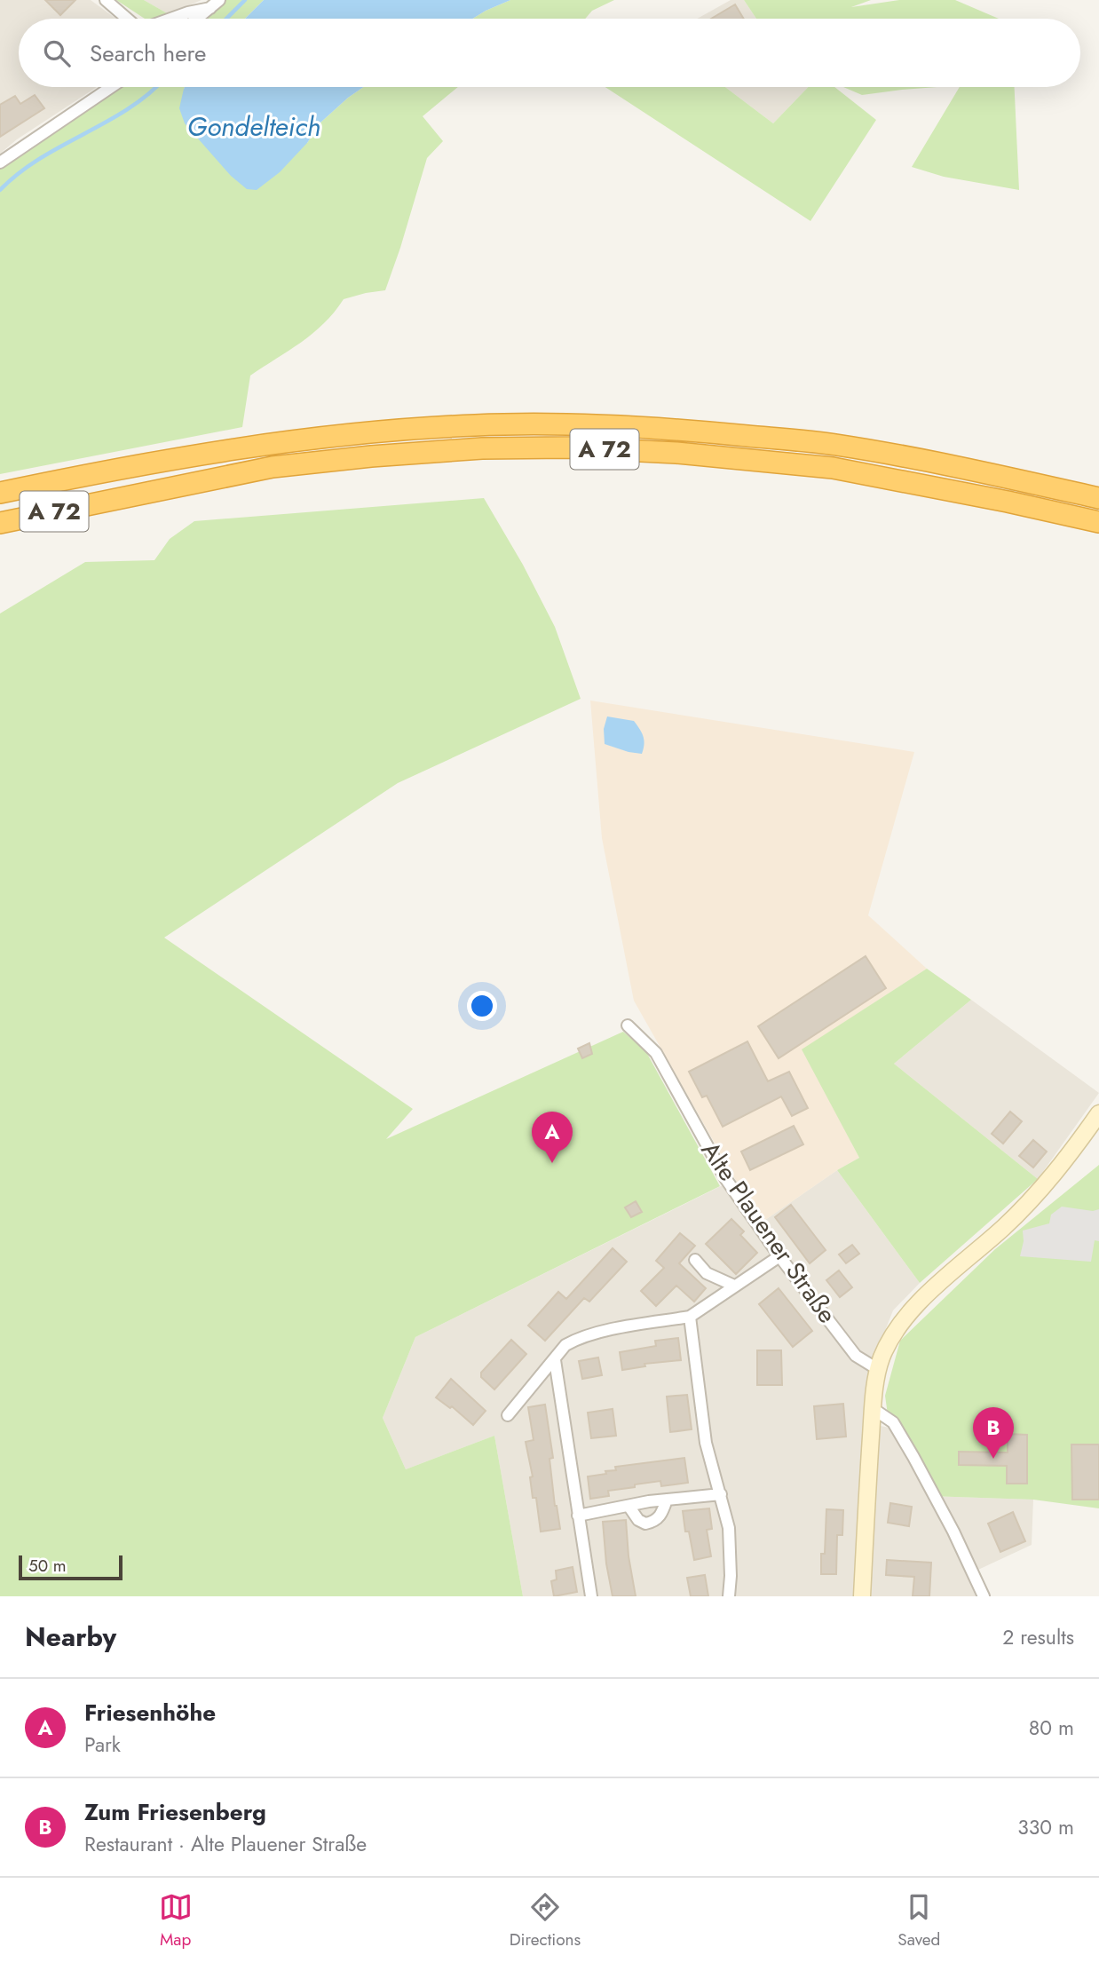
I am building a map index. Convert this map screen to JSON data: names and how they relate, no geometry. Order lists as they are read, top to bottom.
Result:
{
  "streets": {
    "highway": ["A 72"],
    "street": ["Alte Plauener Straße"]
  },
  "water": ["Gondelteich"],
  "scale_bar": "50 m",
  "page": {
    "search": "Search here",
    "pins": ["A", "B"],
    "scale": "50 m",
    "heading": ["Nearby", "2 results"],
    "list": [
      {
        "mark": "A",
        "name": "Friesenhöhe",
        "note": "Park",
        "value": "80 m"
      },
      {
        "mark": "B",
        "name": "Zum Friesenberg",
        "note": "Restaurant · Alte Plauener Straße",
        "value": "330 m"
      }
    ],
    "nav": ["Map", "Directions", "Saved"]
  }
}
